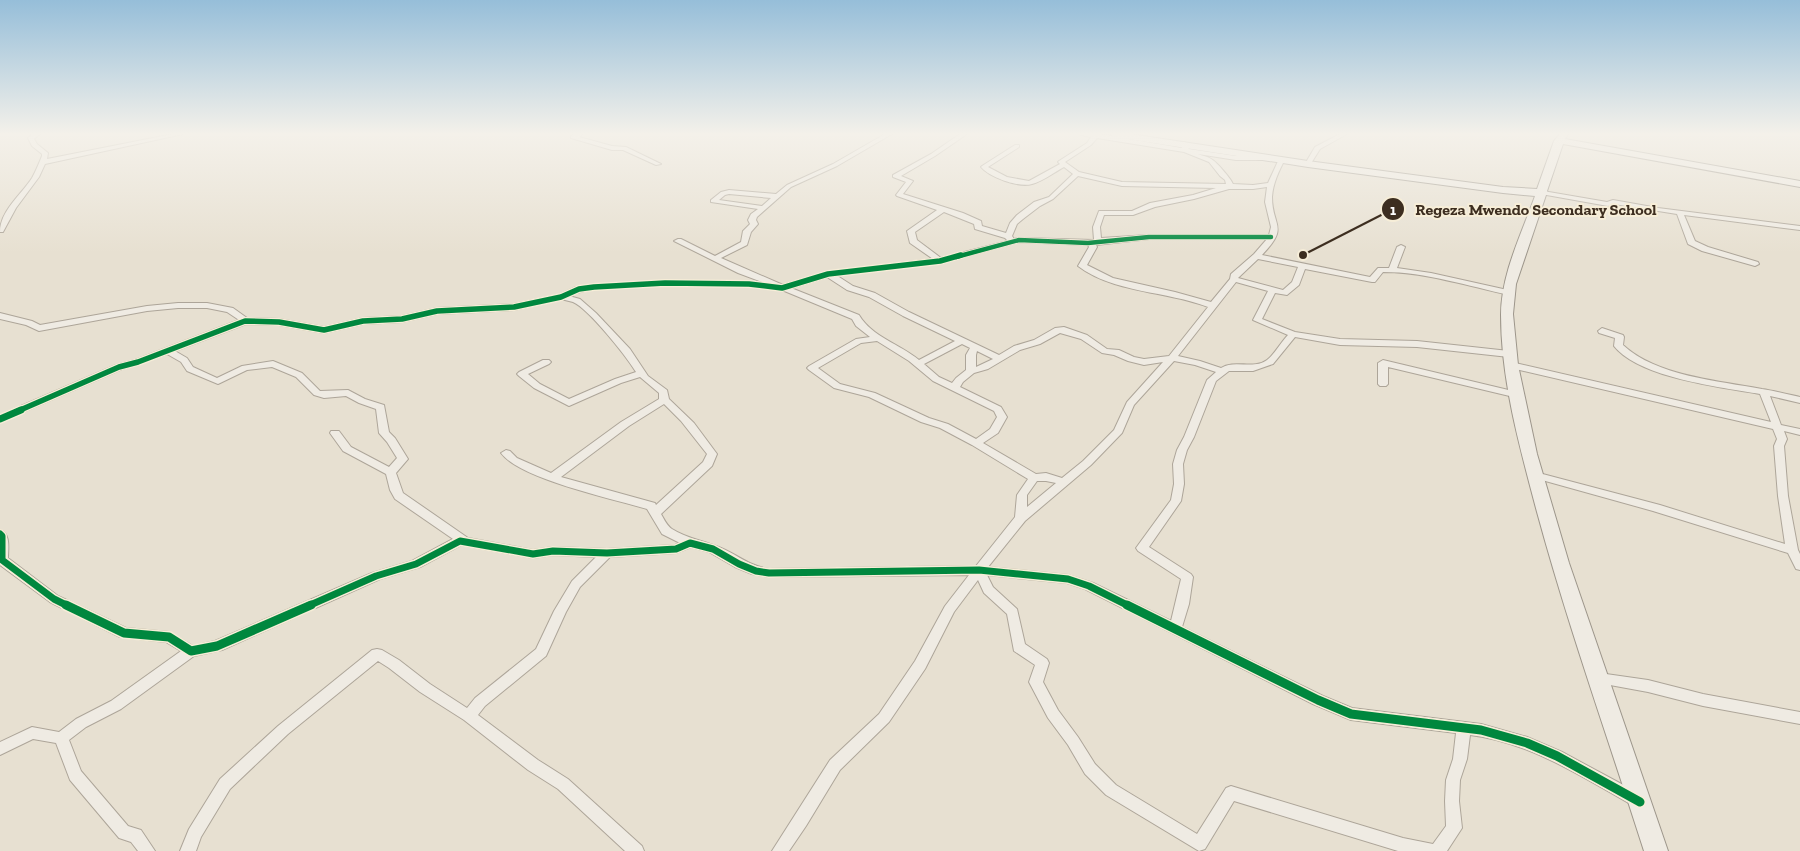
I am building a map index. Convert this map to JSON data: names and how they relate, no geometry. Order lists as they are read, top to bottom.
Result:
{
  "places": ["Regeza Mwendo Secondary School"]
}
